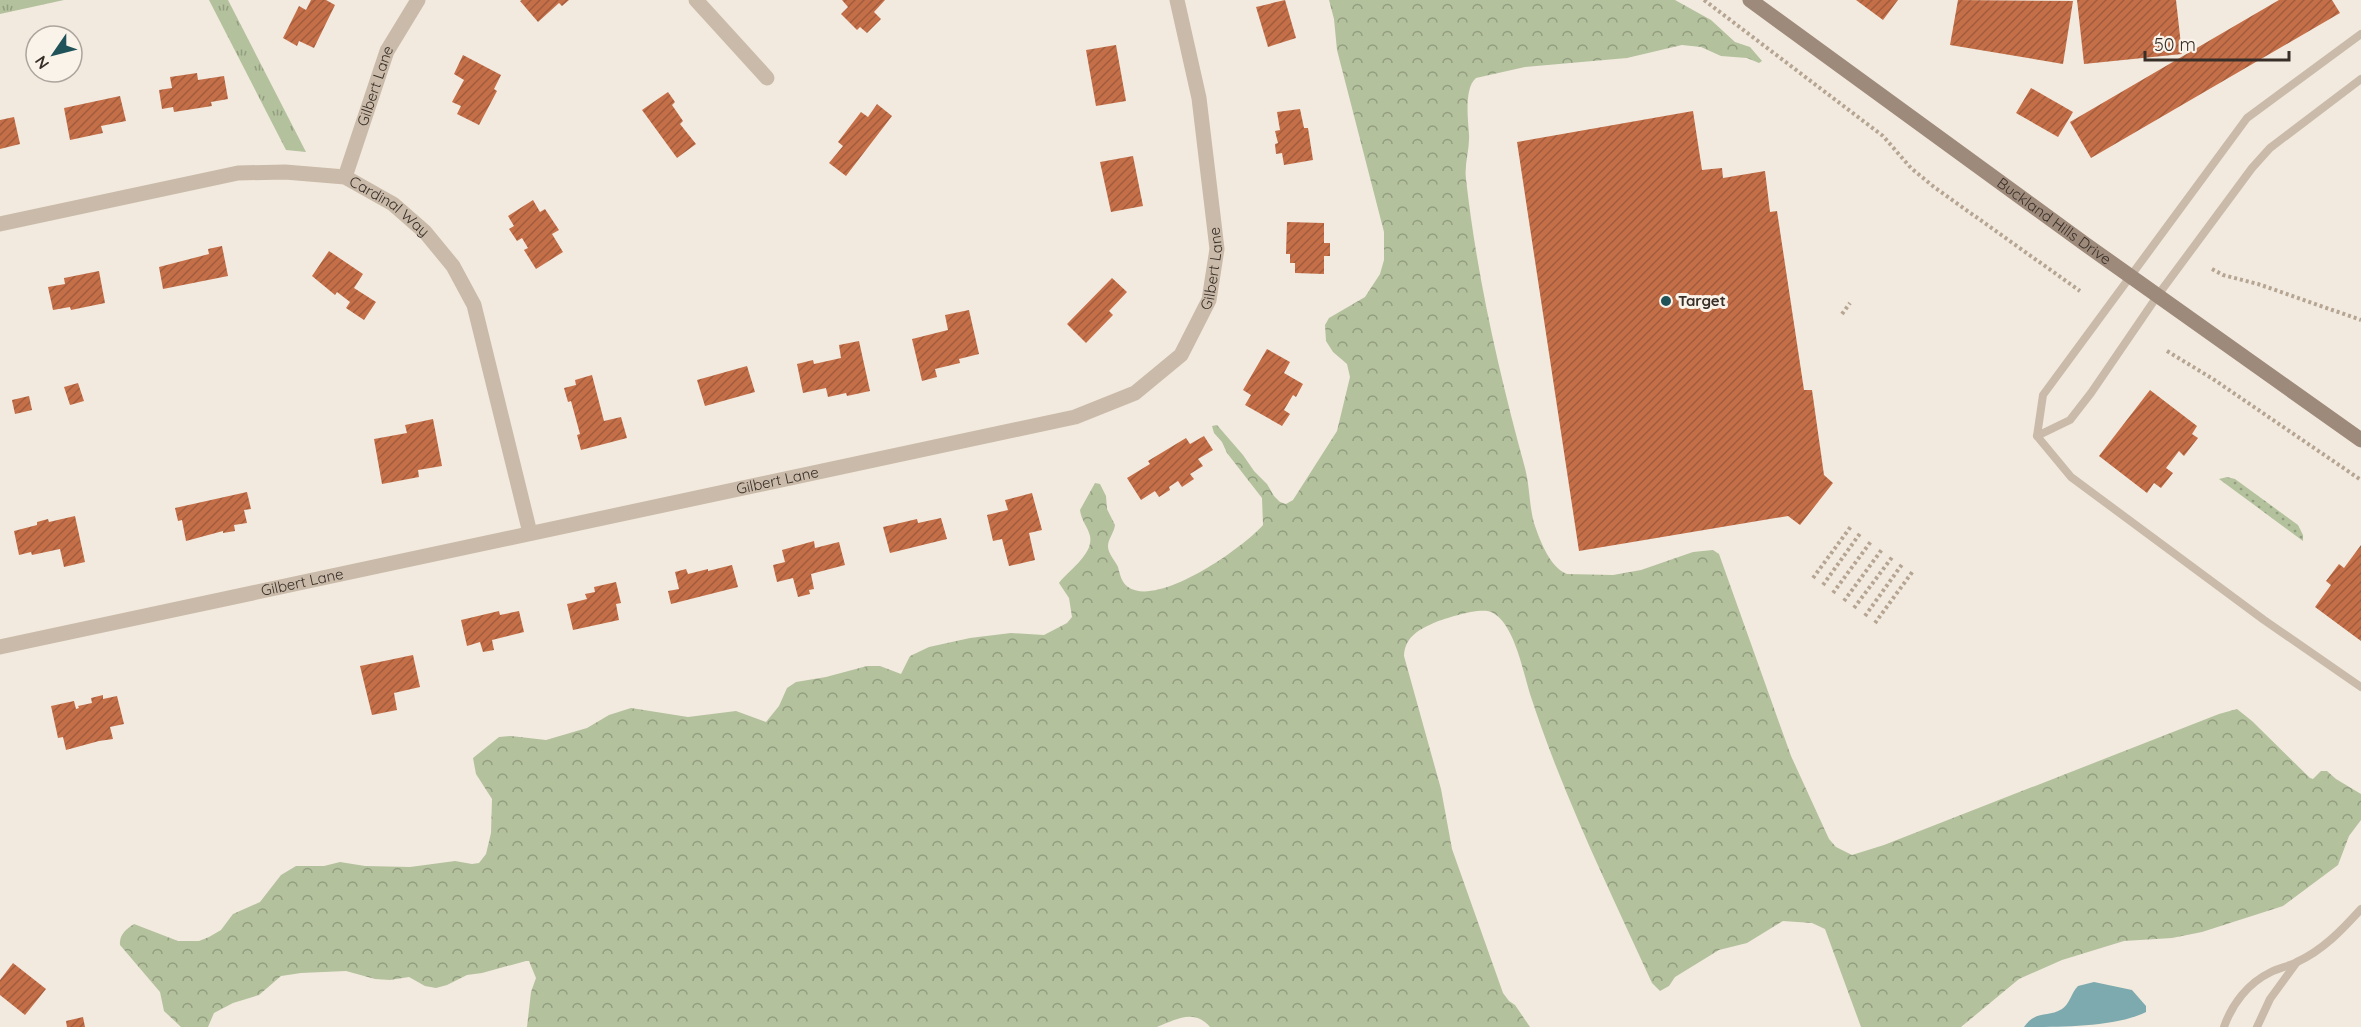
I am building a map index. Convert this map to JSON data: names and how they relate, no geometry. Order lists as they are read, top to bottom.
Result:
{
  "streets": {
    "street": ["Gilbert Lane", "Cardinal Way", "Buckland Hills Drive"]
  },
  "crossings": [
    ["Gilbert Lane", "Cardinal Way"]
  ],
  "places": ["Target"],
  "scale_bar": "50 m",
  "north": "bottom left"
}
